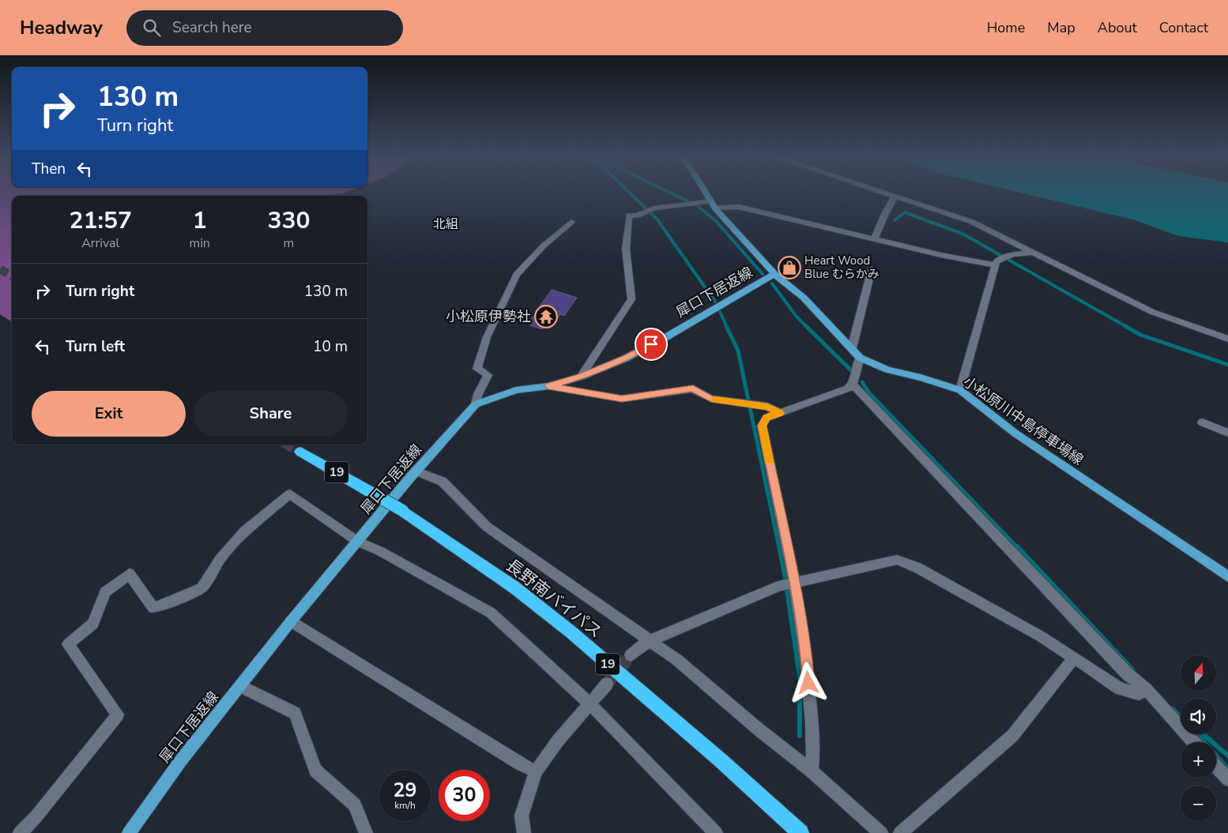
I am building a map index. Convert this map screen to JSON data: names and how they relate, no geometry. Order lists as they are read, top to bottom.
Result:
{
  "streets": {
    "highway": ["19", "長野南バイパス"],
    "main road": ["犀口下居返線", "小松原川中島停車場線"]
  },
  "crossings": [
    ["犀口下居返線", "小松原川中島停車場線"]
  ],
  "districts": ["北組"],
  "places": {
    "shop": ["Heart Wood Blue むらかみ"],
    "temple": ["小松原伊勢社"]
  },
  "north": "top",
  "page": {
    "header": "Headway",
    "search": "Search here",
    "nav": [
      "Home",
      "Map",
      "About",
      "Contact"
    ],
    "turn": ["130 m", "Turn right"],
    "then": "Then",
    "eta": [
      "21:57",
      "Arrival",
      "1",
      "min",
      "330",
      "m"
    ],
    "list": [
      {
        "name": "Turn right",
        "value": "130 m"
      },
      {
        "name": "Turn left",
        "value": "10 m"
      }
    ],
    "buttons": ["Exit", "Share"],
    "map_buttons": ["+", "−"],
    "speed": "29 km/h",
    "limit": "30"
  }
}
